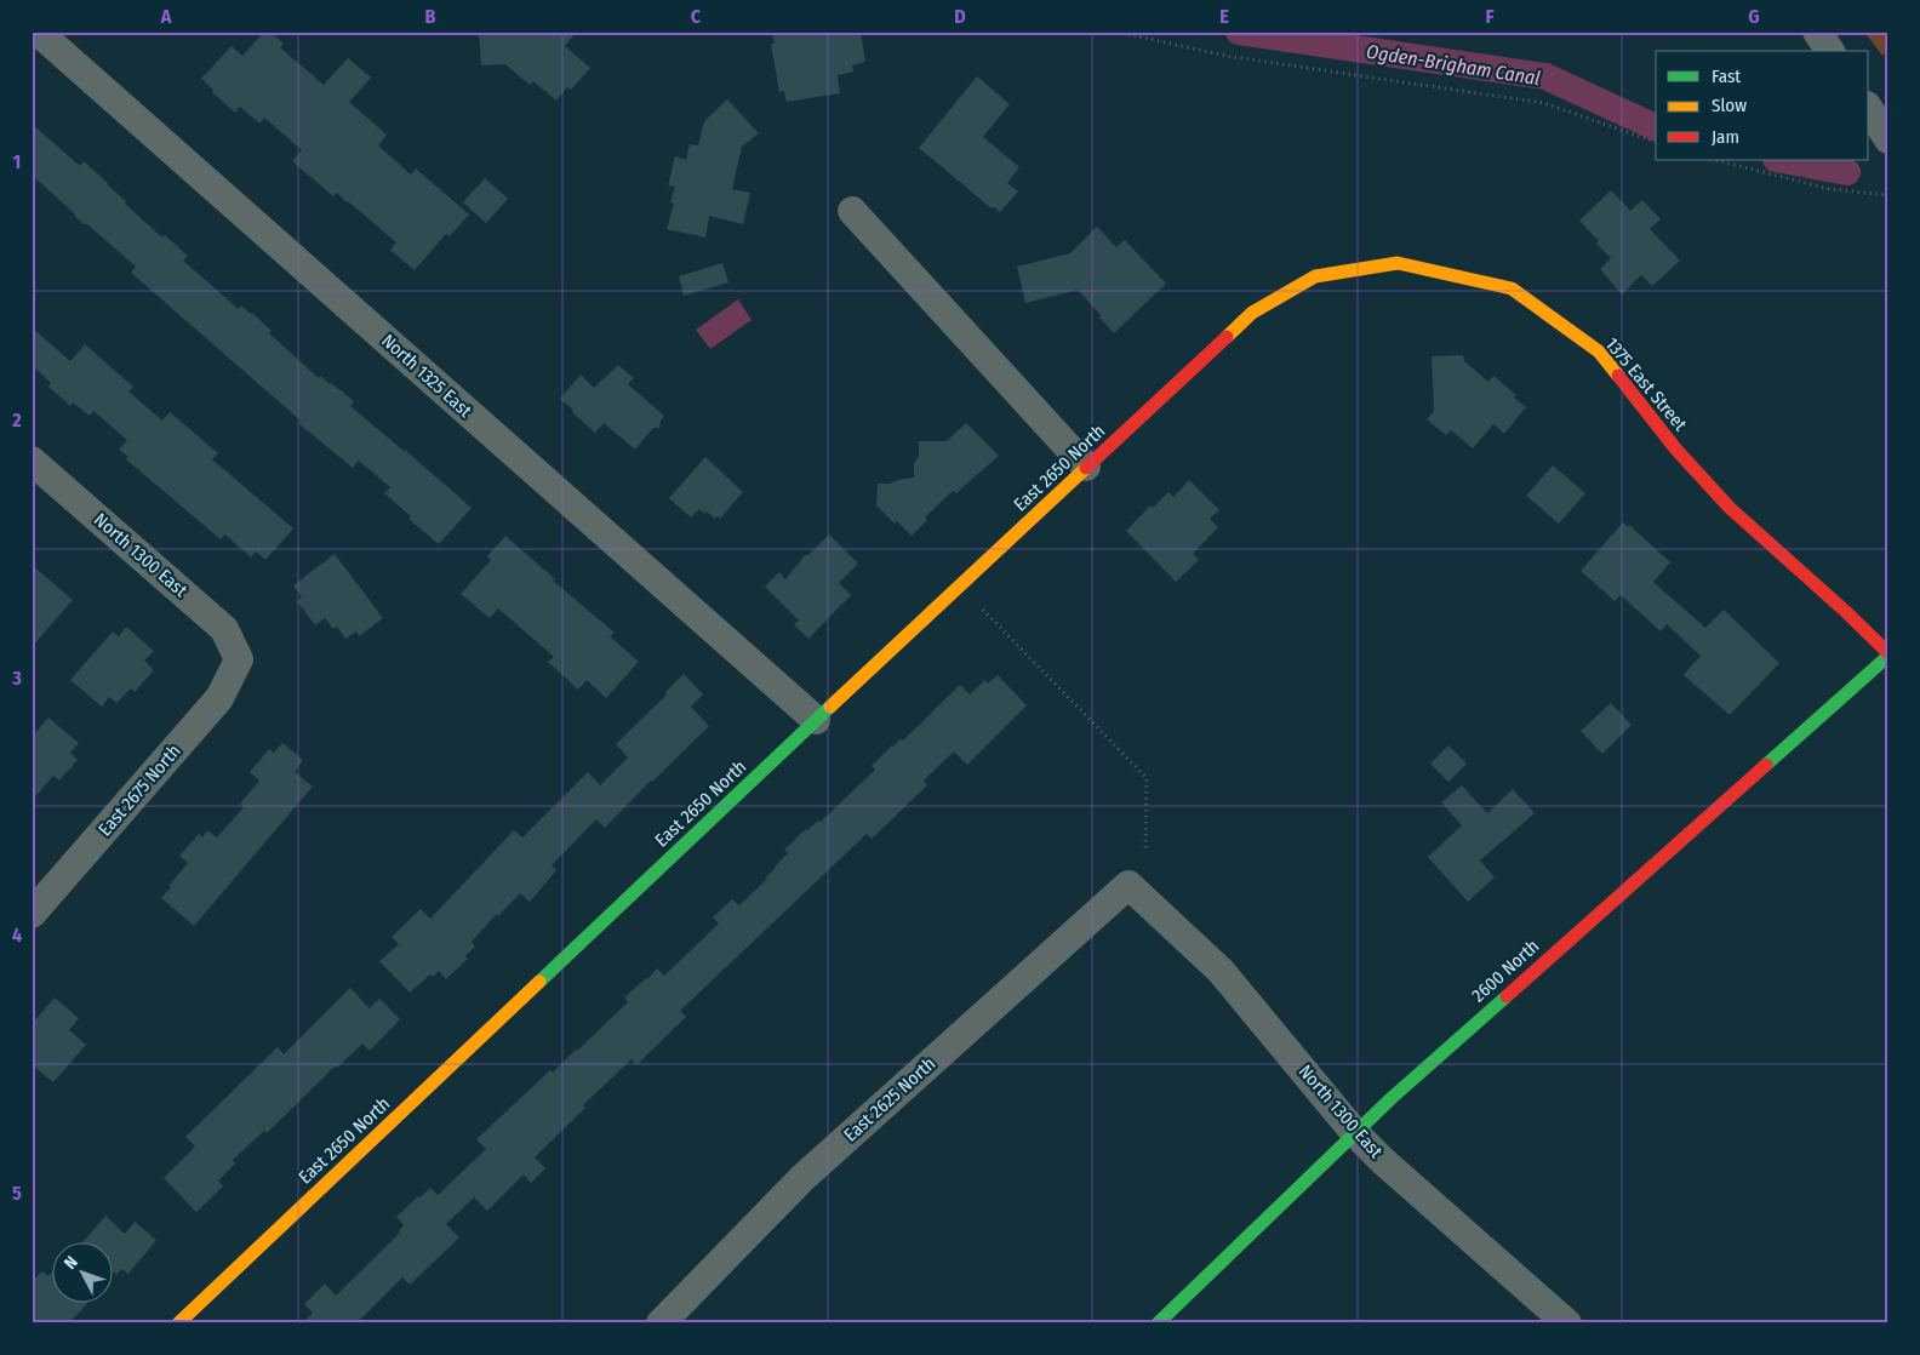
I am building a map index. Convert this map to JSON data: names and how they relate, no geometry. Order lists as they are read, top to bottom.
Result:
{
  "streets": {
    "street": [
      "North 1325 East",
      "1375 East Street",
      "East 2650 North",
      "North 1300 East",
      "East 2675 North",
      "2600 North",
      "East 2625 North"
    ]
  },
  "crossings": [
    ["North 1325 East", "East 2650 North"],
    ["1375 East Street", "East 2650 North"],
    ["1375 East Street", "2600 North"],
    ["North 1300 East", "East 2675 North"],
    ["North 1300 East", "2600 North"],
    ["North 1300 East", "East 2625 North"]
  ],
  "water": ["Ogden-Brigham Canal"],
  "legend": ["Fast", "Slow", "Jam"],
  "north": "top left",
  "grid": {
    "columns": [
      "A",
      "B",
      "C",
      "D",
      "E",
      "F",
      "G"
    ],
    "rows": [
      "1",
      "2",
      "3",
      "4",
      "5"
    ]
  }
}
